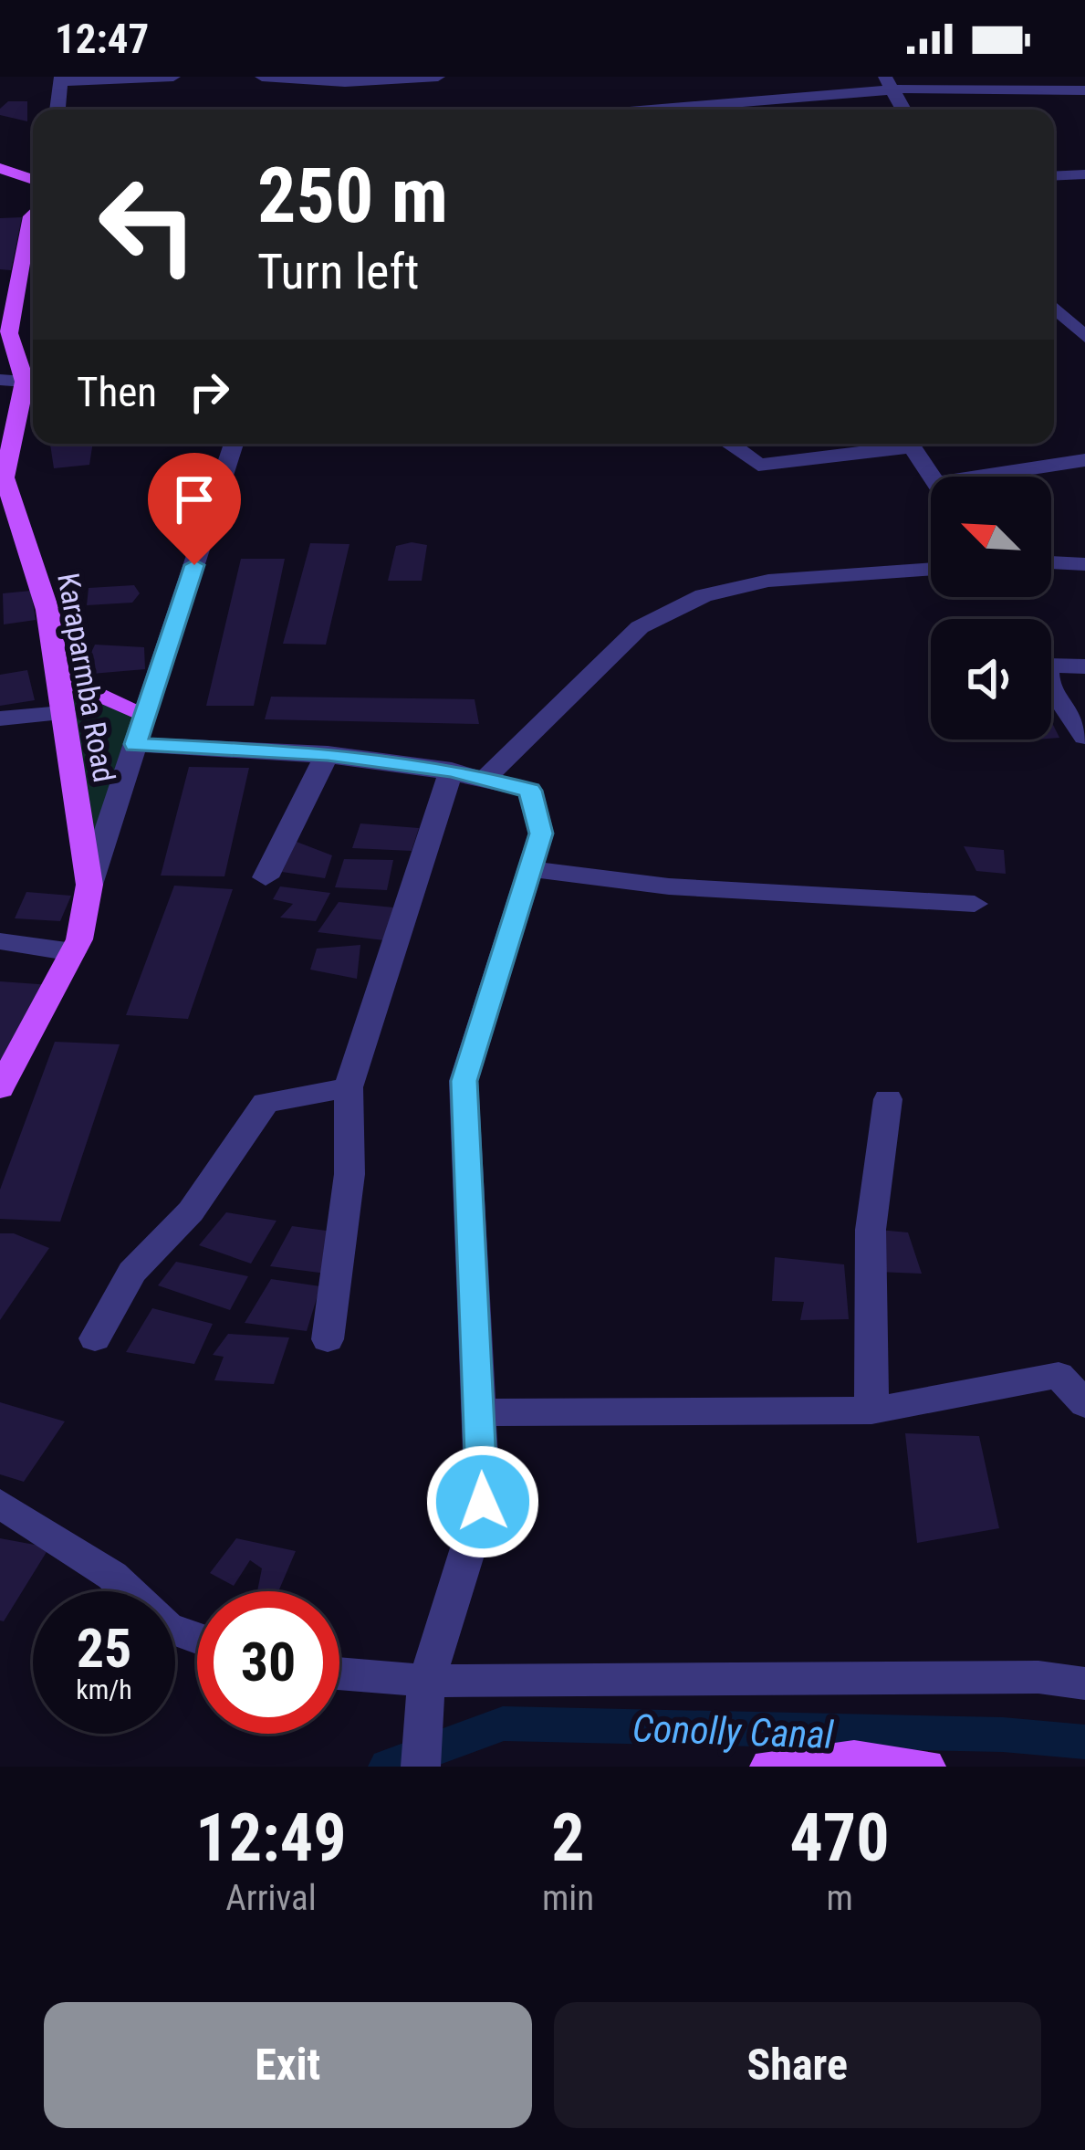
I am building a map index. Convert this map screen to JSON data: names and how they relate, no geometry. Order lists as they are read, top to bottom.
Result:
{
  "streets": {
    "main road": ["Karaparmba Road"]
  },
  "water": ["Conolly Canal"],
  "north": "top left",
  "page": {
    "status": "12:47",
    "turn": ["250 m", "Turn left"],
    "then": "Then",
    "speed": "25 km/h",
    "limit": "30",
    "eta": [
      "12:49",
      "Arrival",
      "2",
      "min",
      "470",
      "m"
    ],
    "buttons": ["Exit", "Share"]
  }
}
